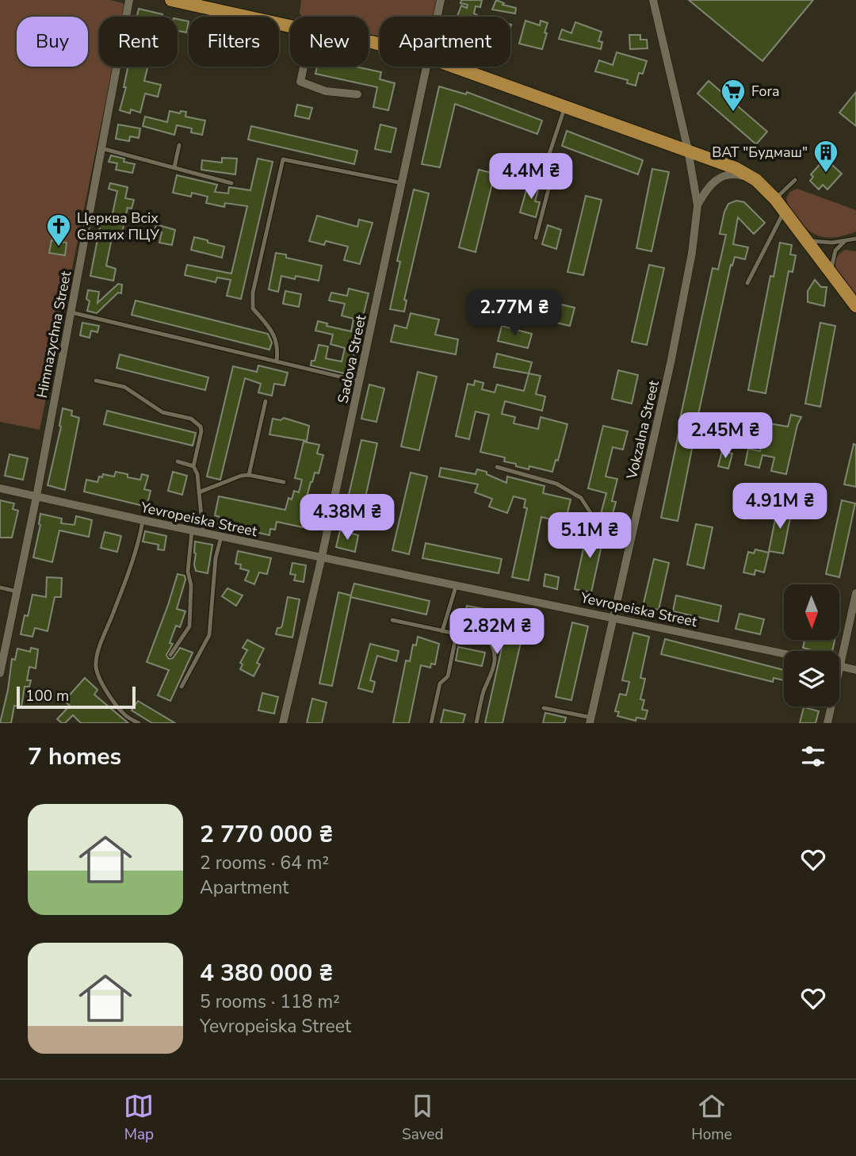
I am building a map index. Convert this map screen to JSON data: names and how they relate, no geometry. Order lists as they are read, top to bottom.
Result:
{
  "streets": {
    "street": [
      "Himnazychna Street",
      "Sadova Street",
      "Vokzalna Street",
      "Yevropeiska Street"
    ]
  },
  "crossings": [
    ["Himnazychna Street", "Yevropeiska Street"],
    ["Sadova Street", "Yevropeiska Street"],
    ["Vokzalna Street", "Yevropeiska Street"]
  ],
  "places": {
    "supermarket": ["Fora"],
    "building": ["ВАТ \"Будмаш\""],
    "church": ["Церква Всіх Святих ПЦУ"]
  },
  "scale_bar": "100 m",
  "north": "bottom",
  "page": {
    "chip": [
      "Buy",
      "Rent",
      "Filters",
      "New",
      "Apartment"
    ],
    "price": [
      "4.4M ₴",
      "2.77M ₴",
      "2.45M ₴",
      "4.91M ₴",
      "4.38M ₴",
      "5.1M ₴",
      "2.82M ₴"
    ],
    "scale": "100 m",
    "heading": "7 homes",
    "list": [
      {
        "name": "2 770 000 ₴",
        "note": "2 rooms · 64 m² · Apartment"
      },
      {
        "name": "4 380 000 ₴",
        "note": "5 rooms · 118 m² · Yevropeiska Street"
      }
    ],
    "tabs": ["Map", "Saved", "Home"]
  }
}
